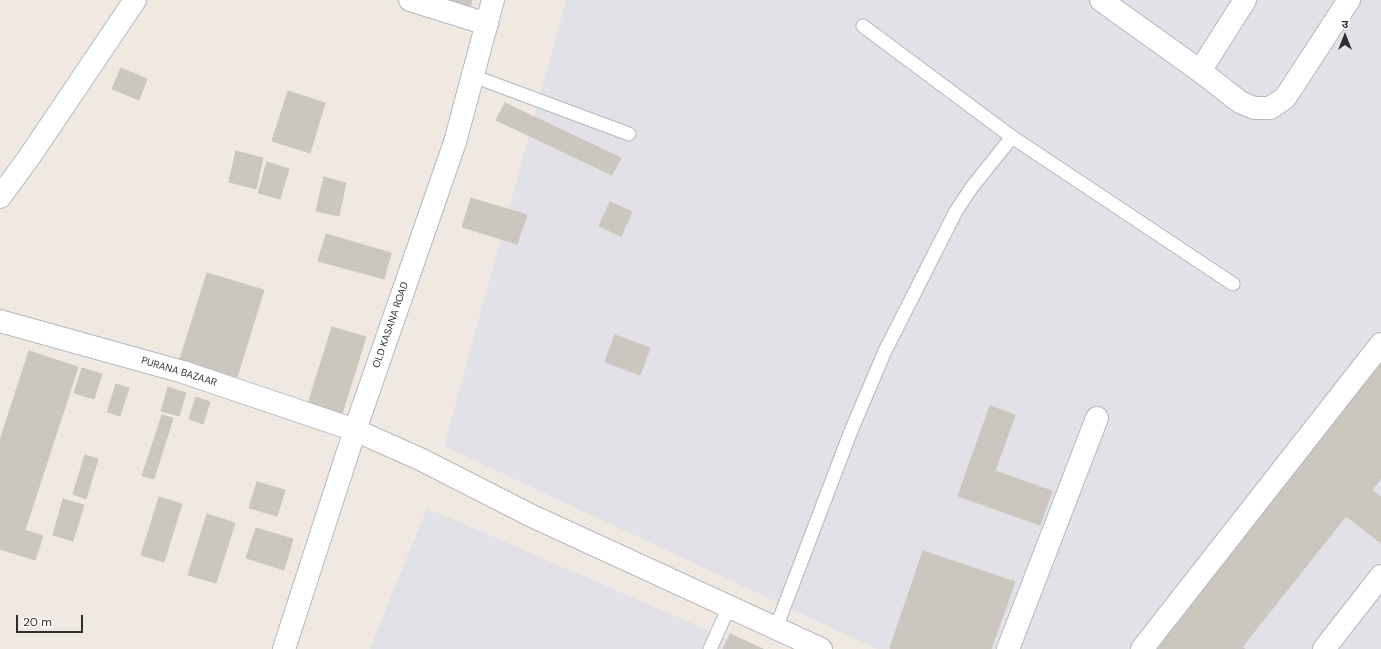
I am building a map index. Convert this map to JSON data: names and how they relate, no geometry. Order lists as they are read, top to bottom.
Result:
{
  "streets": {
    "street": ["OLD KASANA ROAD", "PURANA BAZAAR"]
  },
  "crossings": [
    ["OLD KASANA ROAD", "PURANA BAZAAR"]
  ],
  "scale_bar": "20 m",
  "north": "top"
}
